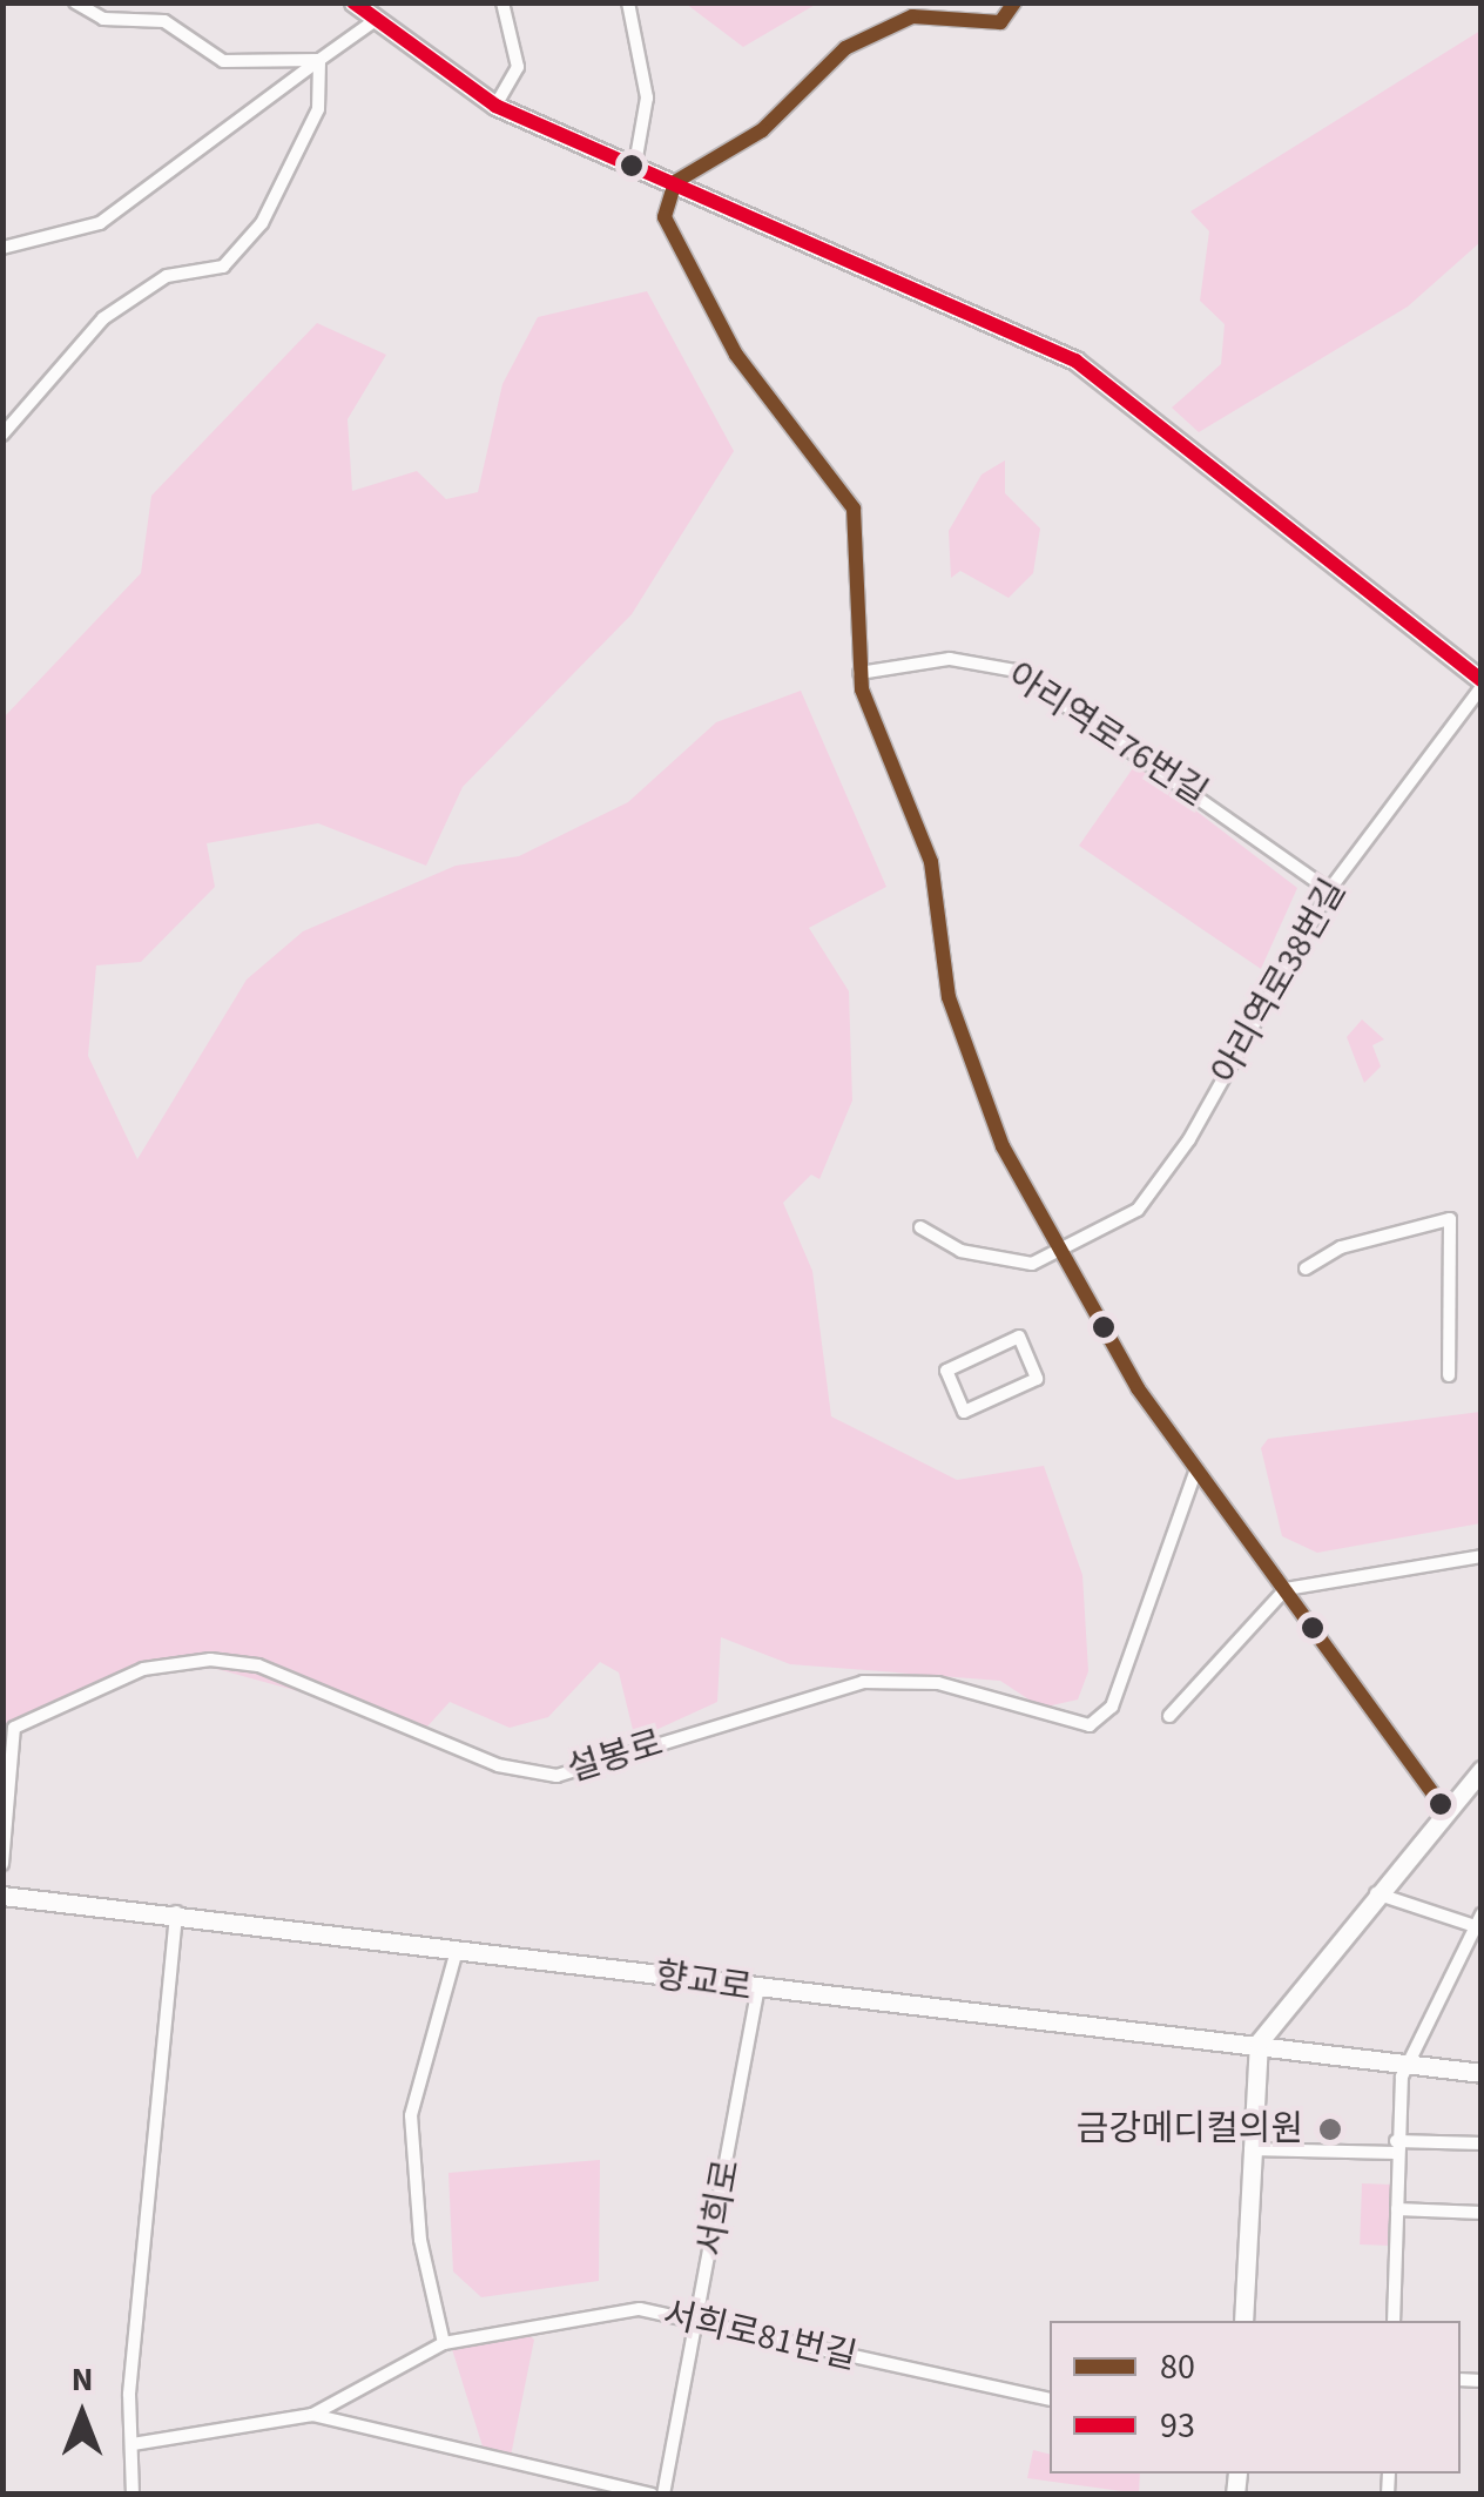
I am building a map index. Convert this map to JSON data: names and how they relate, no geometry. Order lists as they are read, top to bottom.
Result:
{
  "streets": {
    "street": [
      "아리역로76번길",
      "아리역로38번길",
      "설봉로",
      "향교로",
      "서희로",
      "서희로81번길"
    ]
  },
  "crossings": [
    ["아리역로76번길", "아리역로38번길"],
    ["향교로", "서희로"],
    ["서희로", "서희로81번길"]
  ],
  "places": ["금강메디컬의원"],
  "lines": ["transit line 80", "transit line 93"],
  "legend": ["80", "93"],
  "north": "top"
}
